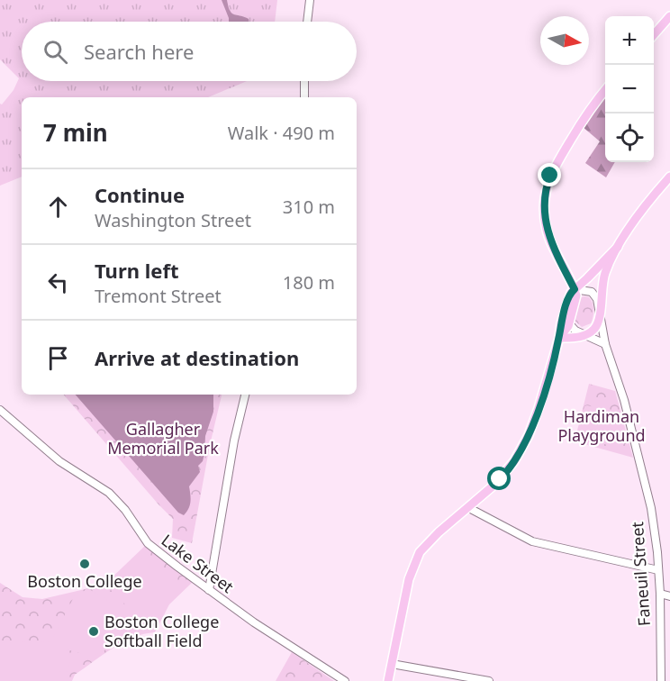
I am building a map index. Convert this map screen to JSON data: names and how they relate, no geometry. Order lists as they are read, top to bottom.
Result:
{
  "streets": {
    "main road": ["Faneuil Street"],
    "street": ["Lake Street"]
  },
  "parks": ["Hardiman Playground", "Gallagher Memorial Park"],
  "places": ["Boston College", "Boston College Softball Field"],
  "north": "right",
  "page": {
    "map_buttons": ["+", "−"],
    "search": "Search here",
    "heading": ["7 min", "Walk · 490 m"],
    "list": [
      ["Continue", "Washington Street", "310 m"],
      ["Turn left", "Tremont Street", "180 m"],
      "Arrive at destination"
    ]
  }
}
